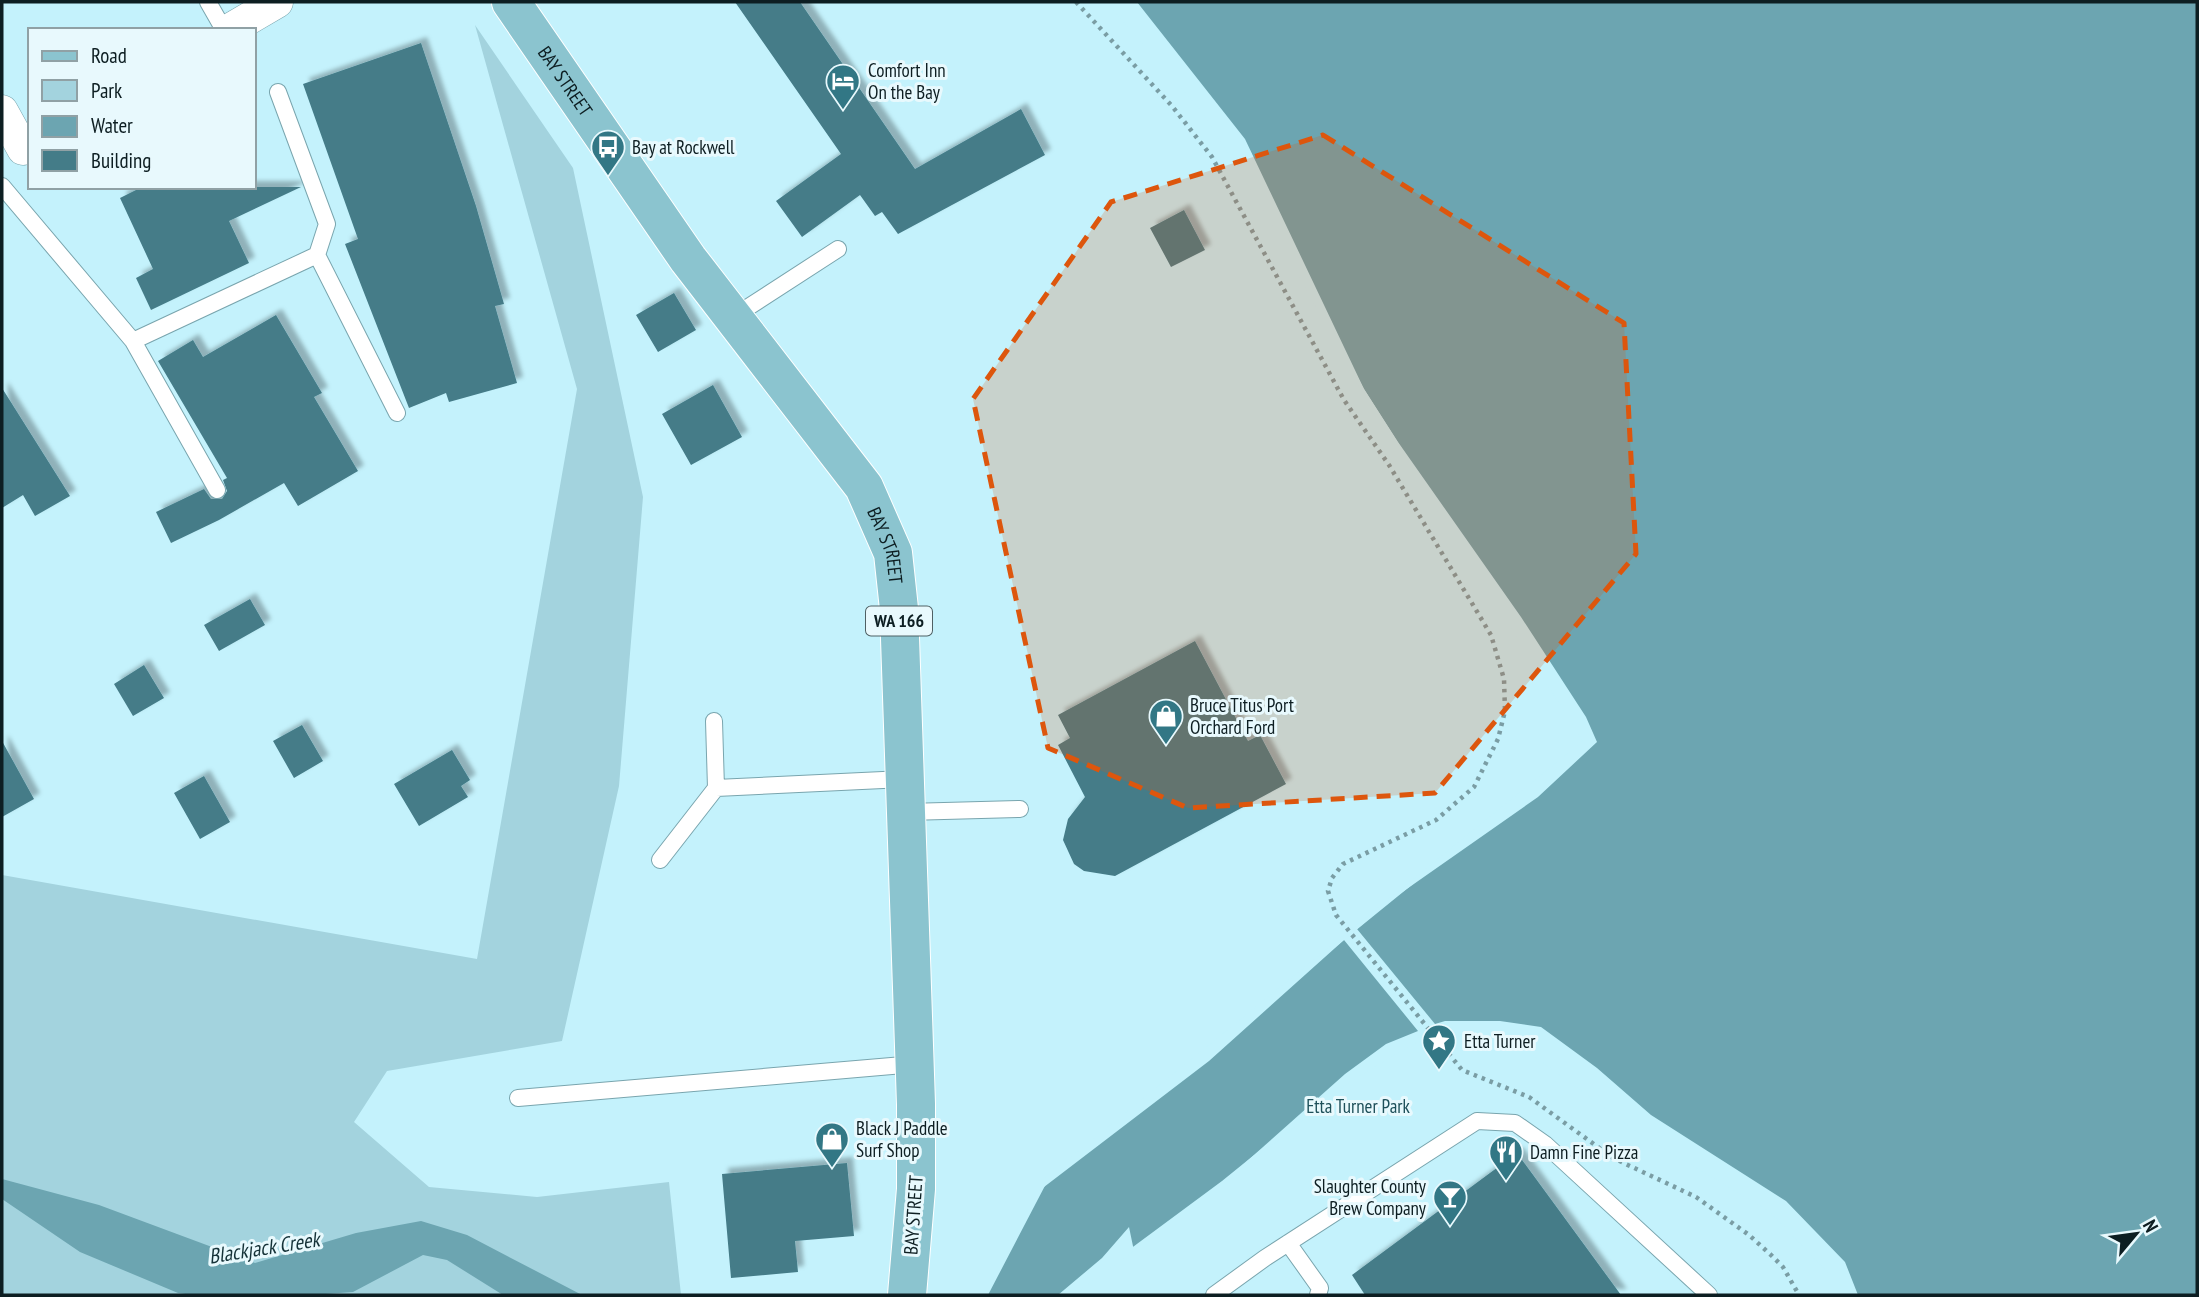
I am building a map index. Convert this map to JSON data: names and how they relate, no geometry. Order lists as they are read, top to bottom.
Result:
{
  "streets": {
    "main road": ["BAY STREET", "WA 166"]
  },
  "water": ["Blackjack Creek"],
  "parks": ["Etta Turner Park"],
  "places": {
    "hotel": ["Comfort Inn On the Bay"],
    "bus stop": ["Bay at Rockwell"],
    "shop": ["Bruce Titus Port Orchard Ford", "Black J Paddle Surf Shop"],
    "place": ["Etta Turner"],
    "restaurant": ["Damn Fine Pizza"],
    "bar": ["Slaughter County Brew Company"]
  },
  "legend": [
    "Road",
    "Park",
    "Water",
    "Building"
  ],
  "north": "top right"
}
